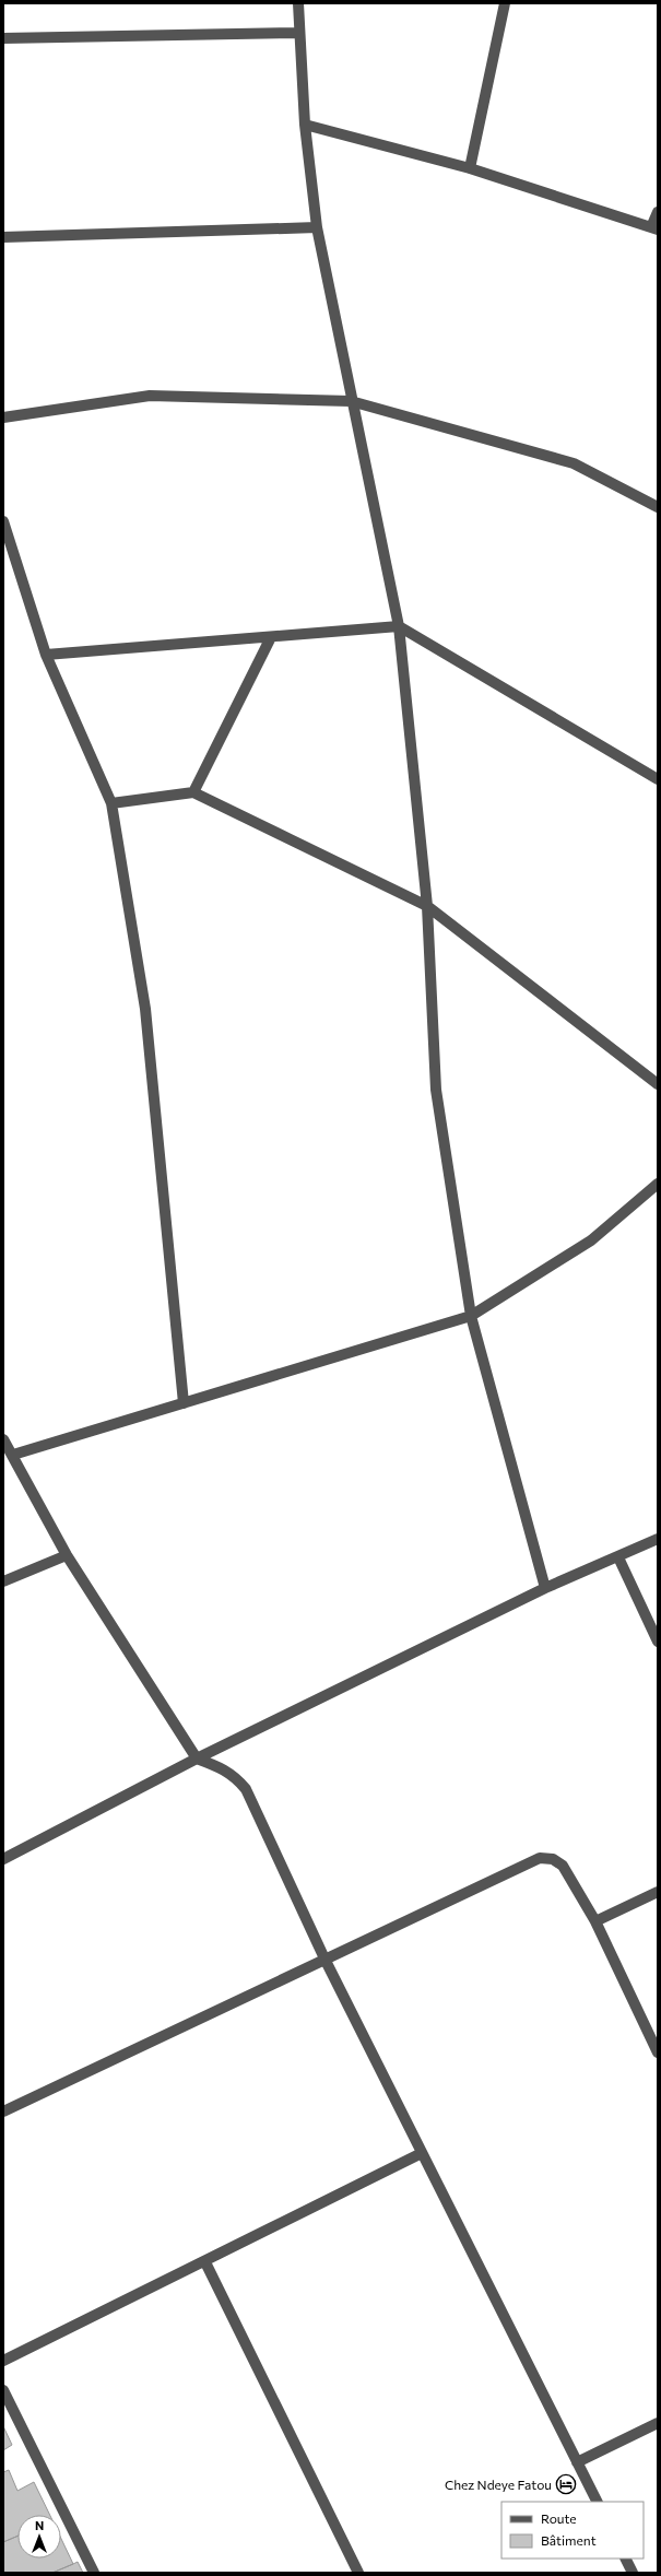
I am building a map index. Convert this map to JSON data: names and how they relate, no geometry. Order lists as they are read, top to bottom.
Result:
{
  "places": {
    "hotel": ["Chez Ndeye Fatou"]
  },
  "legend": ["Route", "Bâtiment"],
  "north": "top"
}
